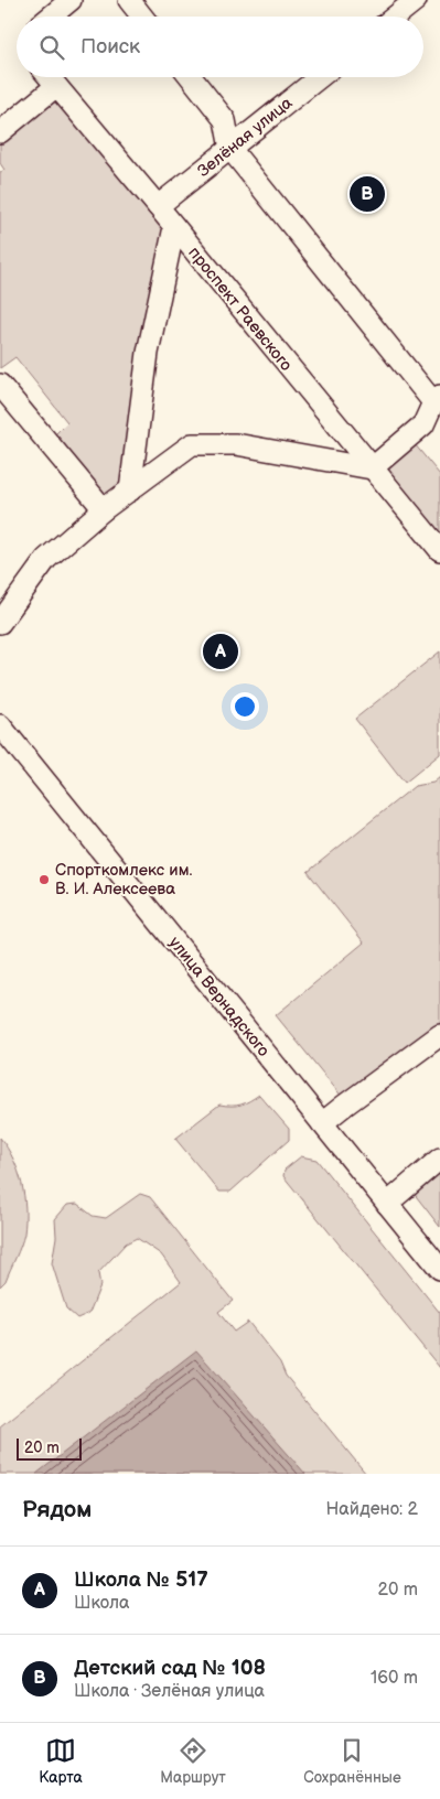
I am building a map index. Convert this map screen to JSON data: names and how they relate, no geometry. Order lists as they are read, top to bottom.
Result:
{
  "streets": {
    "street": ["Зелёная улица", "проспект Раевского", "улица Вернадского"]
  },
  "crossings": [
    ["Зелёная улица", "проспект Раевского"]
  ],
  "places": ["Спорткомлекс им. В. И. Алексеева"],
  "scale_bar": "20 m",
  "page": {
    "search": "Поиск",
    "pins": ["B", "A"],
    "scale": "20 m",
    "heading": ["Рядом", "Найдено: 2"],
    "list": [
      {
        "mark": "A",
        "name": "Школа № 517",
        "note": "Школа",
        "value": "20 m"
      },
      {
        "mark": "B",
        "name": "Детский сад № 108",
        "note": "Школа · Зелёная улица",
        "value": "160 m"
      }
    ],
    "nav": ["Карта", "Маршрут", "Сохранённые"]
  }
}
